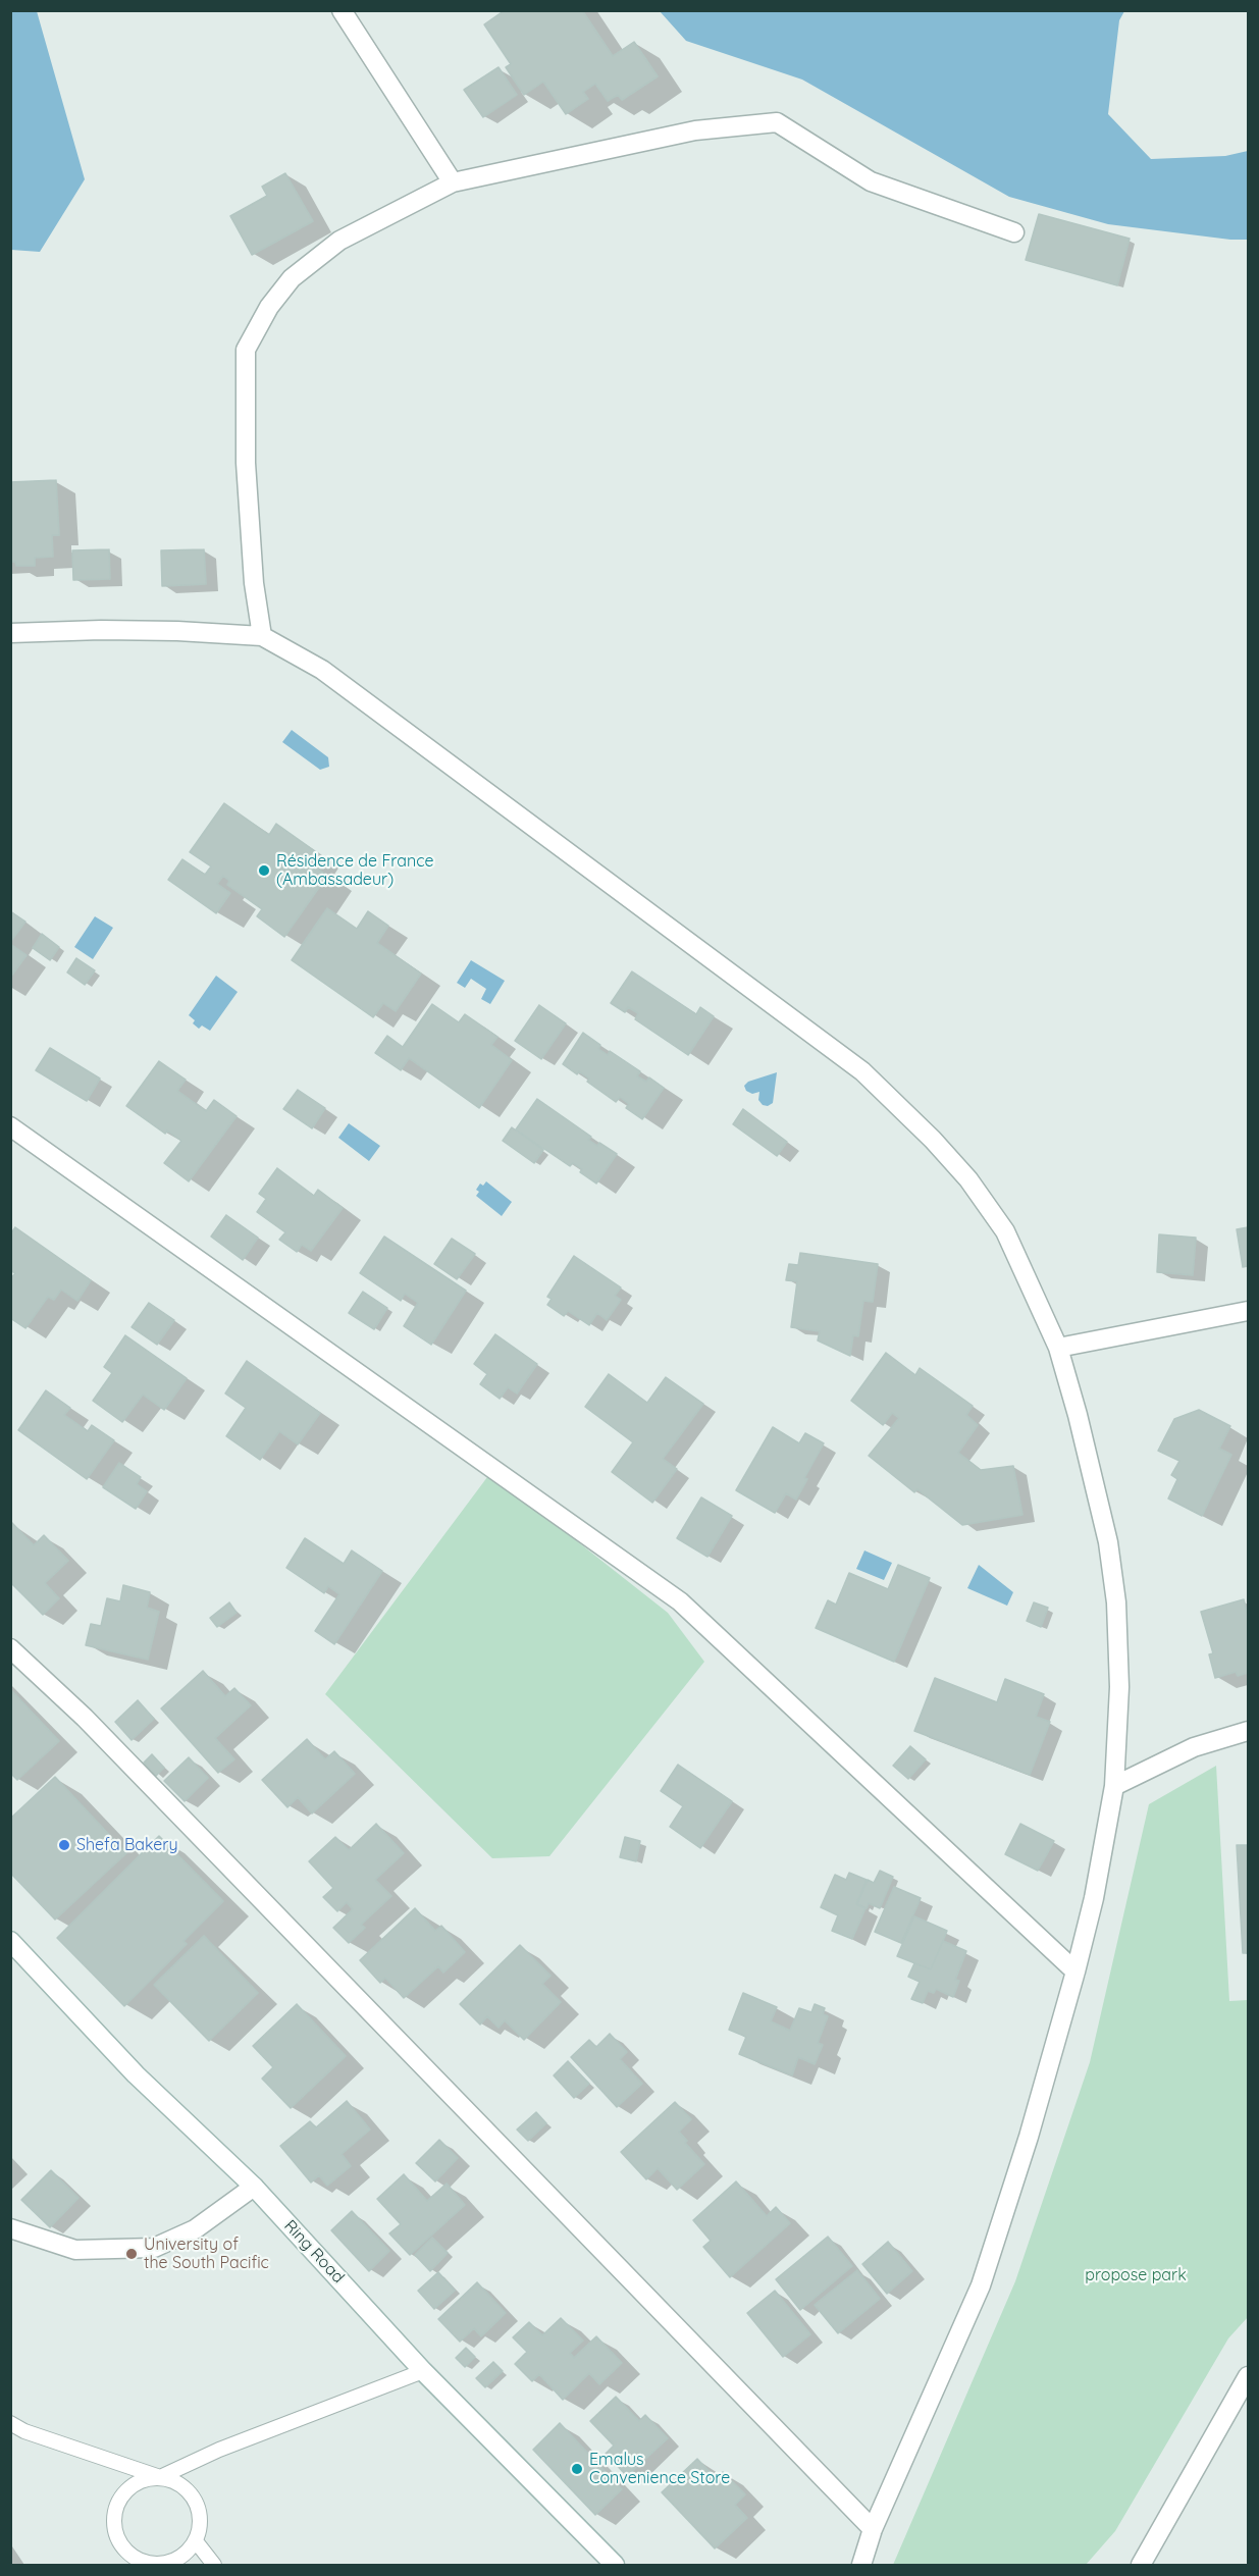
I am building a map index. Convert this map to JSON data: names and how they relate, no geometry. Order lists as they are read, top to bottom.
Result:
{
  "streets": {
    "street": ["Ring Road"]
  },
  "parks": ["propose park"],
  "places": [
    "Résidence de France (Ambassadeur)",
    "Shefa Bakery",
    "University of the South Pacific",
    "Emalus Convenience Store"
  ]
}
